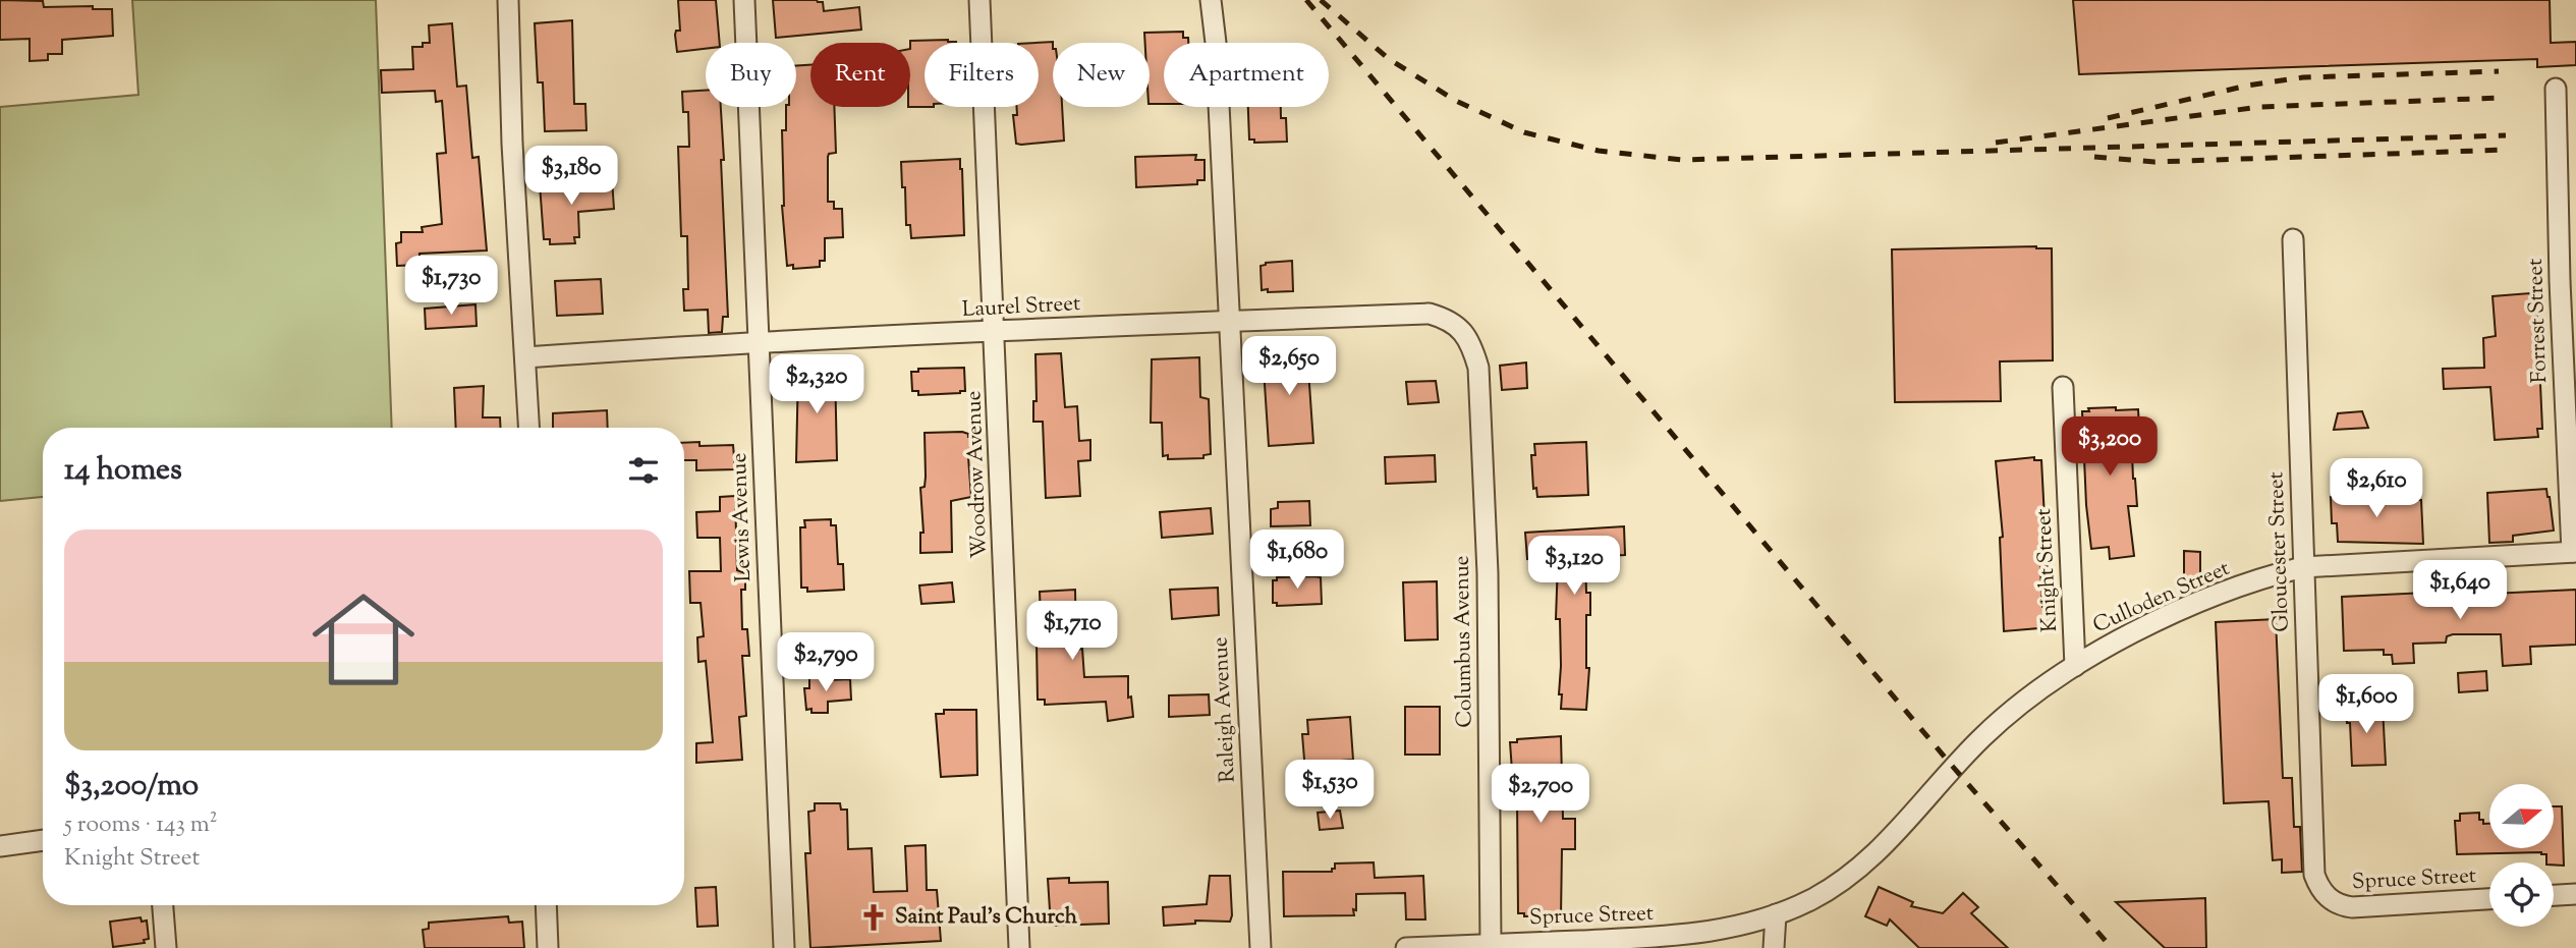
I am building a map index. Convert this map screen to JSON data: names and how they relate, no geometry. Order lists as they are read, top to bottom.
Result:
{
  "streets": {
    "street": [
      "Laurel Street",
      "Forrest Street",
      "Woodrow Avenue",
      "Lewis Avenue",
      "Gloucester Street",
      "Knight Street",
      "Culloden Street",
      "Columbus Avenue",
      "Raleigh Avenue",
      "Spruce Street"
    ]
  },
  "crossings": [
    ["Laurel Street", "Woodrow Avenue"],
    ["Laurel Street", "Lewis Avenue"],
    ["Laurel Street", "Columbus Avenue"],
    ["Laurel Street", "Raleigh Avenue"],
    ["Forrest Street", "Culloden Street"],
    ["Gloucester Street", "Culloden Street"],
    ["Gloucester Street", "Spruce Street"],
    ["Knight Street", "Culloden Street"],
    ["Culloden Street", "Spruce Street"],
    ["Columbus Avenue", "Spruce Street"]
  ],
  "places": {
    "church": ["Saint Paul's Church"]
  },
  "north": "right",
  "page": {
    "chip": [
      "Buy",
      "Rent",
      "Filters",
      "New",
      "Apartment"
    ],
    "price": [
      "$3,180",
      "$1,730",
      "$2,650",
      "$2,320",
      "$3,200",
      "$2,610",
      "$1,680",
      "$3,120",
      "$1,640",
      "$1,710",
      "$2,790",
      "$1,600",
      "$1,530",
      "$2,700"
    ],
    "heading": "14 homes",
    "list": [
      {
        "name": "$3,200/mo",
        "note": "5 rooms · 143 m² · Knight Street"
      }
    ]
  }
}
